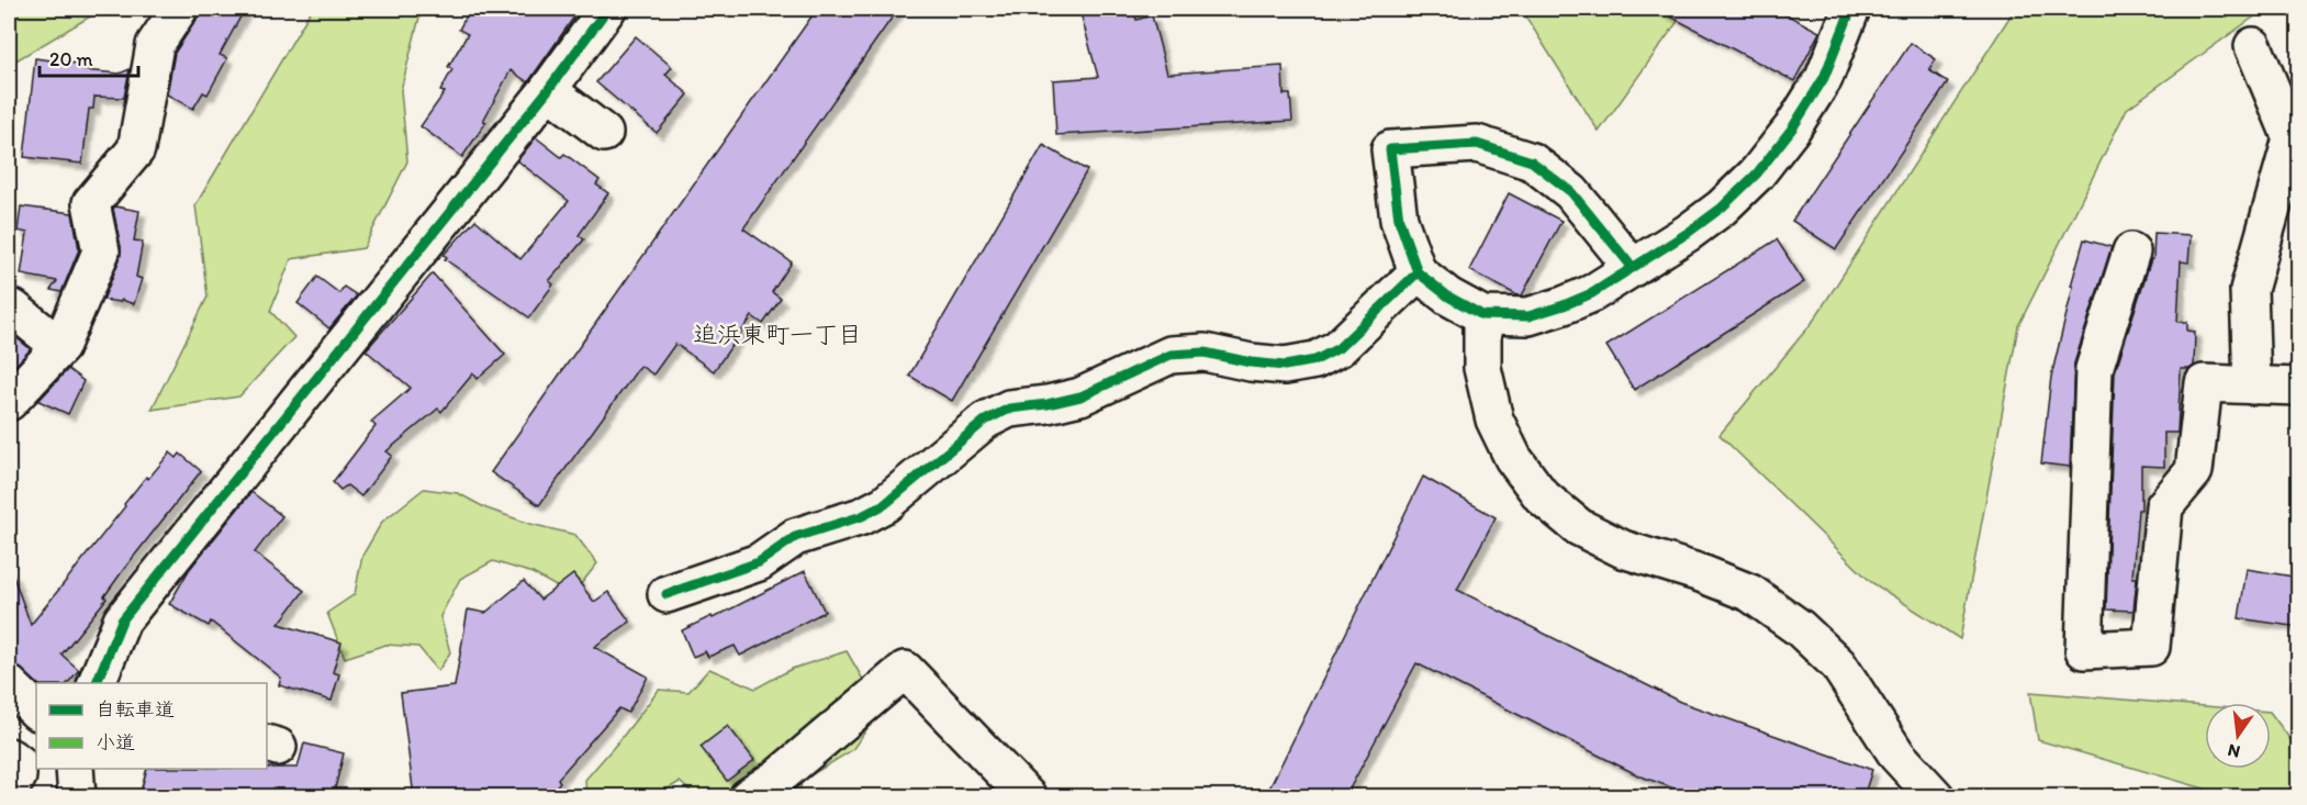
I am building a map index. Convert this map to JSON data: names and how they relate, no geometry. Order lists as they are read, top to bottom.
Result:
{
  "districts": ["追浜東町一丁目"],
  "legend": ["自転車道", "小道"],
  "scale_bar": "20 m",
  "north": "bottom"
}
